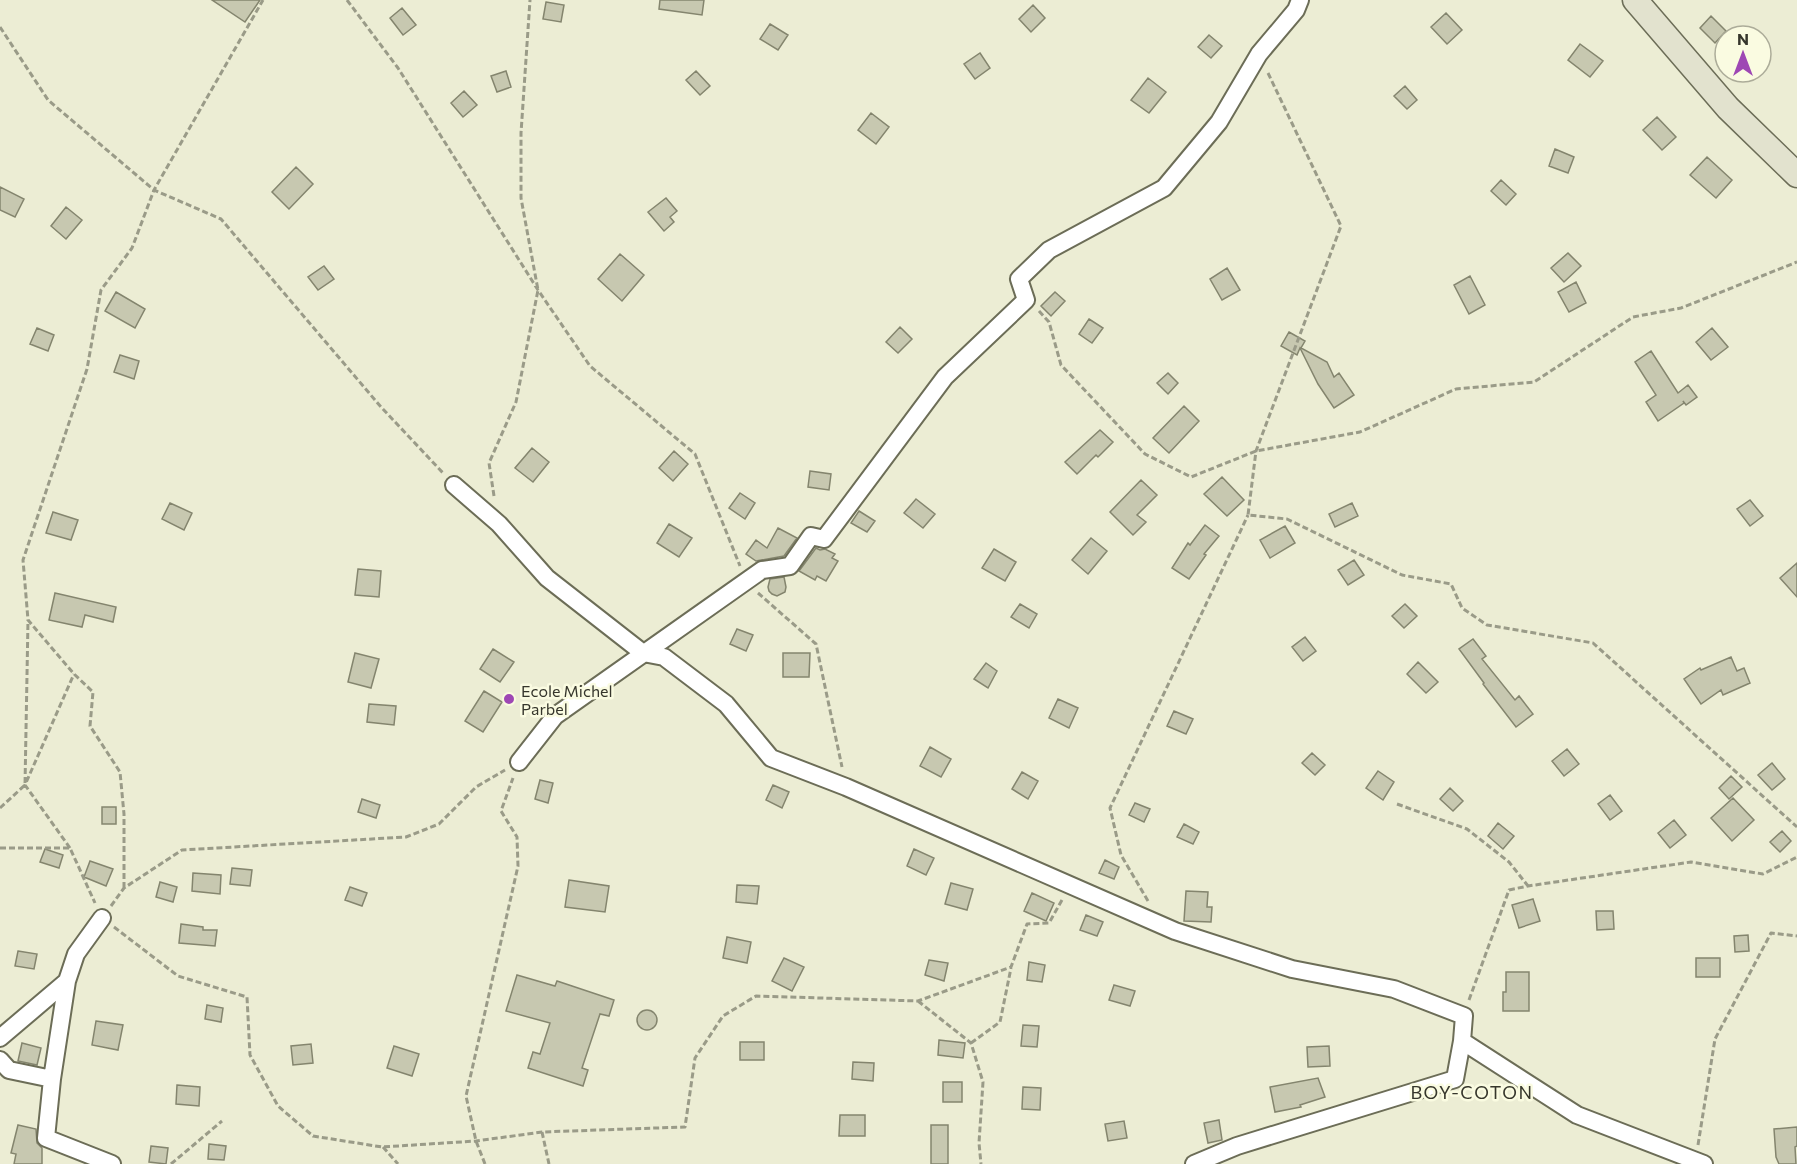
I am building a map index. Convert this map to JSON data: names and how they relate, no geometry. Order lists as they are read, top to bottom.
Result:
{
  "districts": ["BOY-COTON"],
  "places": ["Ecole Michel Parbel"],
  "north": "top"
}
